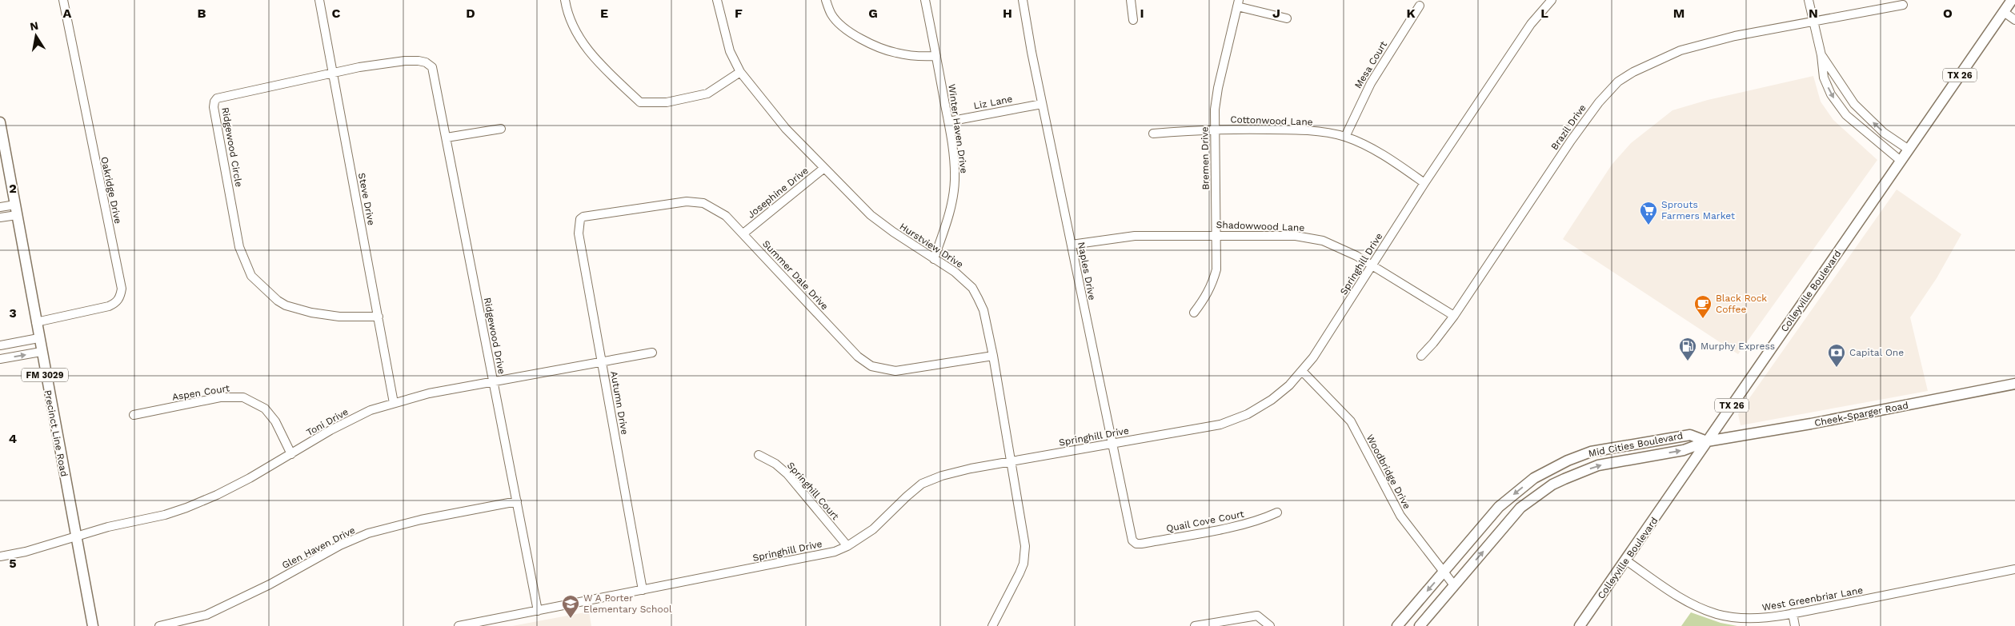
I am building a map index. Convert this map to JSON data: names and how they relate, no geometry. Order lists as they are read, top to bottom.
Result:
{
  "streets": {
    "main road": [
      "TX 26",
      "Colleyville Boulevard",
      "FM 3029",
      "Cheek-Sparger Road",
      "Precinct Line Road",
      "Mid Cities Boulevard"
    ],
    "street": [
      "Mesa Court",
      "Liz Lane",
      "Cottonwood Lane",
      "Brazil Drive",
      "Winter Haven Drive",
      "Ridgewood Circle",
      "Bremen Drive",
      "Oakridge Drive",
      "Josephine Drive",
      "Steve Drive",
      "Shadowwood Lane",
      "Hurstview Drive",
      "Springhill Drive",
      "Naples Drive",
      "Summer Dale Drive",
      "Ridgewood Drive",
      "Aspen Court",
      "Autumn Drive",
      "Toni Drive",
      "Woodbridge Drive",
      "Springhill Court",
      "Quail Cove Court",
      "Glen Haven Drive",
      "West Greenbriar Lane"
    ]
  },
  "crossings": [
    ["Mesa Court", "Cottonwood Lane"],
    ["Liz Lane", "Winter Haven Drive"],
    ["Liz Lane", "Naples Drive"],
    ["Cottonwood Lane", "Bremen Drive"],
    ["Cottonwood Lane", "Springhill Drive"],
    ["Brazil Drive", "Shadowwood Lane"],
    ["Winter Haven Drive", "Hurstview Drive"],
    ["Ridgewood Circle", "Steve Drive"],
    ["Ridgewood Circle", "Ridgewood Drive"],
    ["Bremen Drive", "Shadowwood Lane"],
    ["Oakridge Drive", "Precinct Line Road"],
    ["Josephine Drive", "Hurstview Drive"],
    ["Josephine Drive", "Summer Dale Drive"],
    ["Steve Drive", "Toni Drive"],
    ["Shadowwood Lane", "Springhill Drive"],
    ["Shadowwood Lane", "Naples Drive"],
    ["Hurstview Drive", "Springhill Drive"],
    ["Hurstview Drive", "Summer Dale Drive"],
    ["Springhill Drive", "Naples Drive"],
    ["Springhill Drive", "Ridgewood Drive"],
    ["Springhill Drive", "Autumn Drive"],
    ["Springhill Drive", "Woodbridge Drive"],
    ["Springhill Drive", "Springhill Court"],
    ["Naples Drive", "Quail Cove Court"],
    ["Summer Dale Drive", "Autumn Drive"],
    ["Colleyville Boulevard", "Cheek-Sparger Road"],
    ["Colleyville Boulevard", "Mid Cities Boulevard"],
    ["Colleyville Boulevard", "West Greenbriar Lane"],
    ["Ridgewood Drive", "Toni Drive"],
    ["Ridgewood Drive", "Glen Haven Drive"],
    ["Aspen Court", "Toni Drive"],
    ["Autumn Drive", "Toni Drive"],
    ["Cheek-Sparger Road", "Mid Cities Boulevard"],
    ["Toni Drive", "Precinct Line Road"],
    ["Mid Cities Boulevard", "Woodbridge Drive"]
  ],
  "places": {
    "supermarket": ["Sprouts Farmers Market"],
    "cafe": ["Black Rock Coffee"],
    "fuel station": ["Murphy Express"],
    "bank": ["Capital One"],
    "school or university": ["W A Porter Elementary School"]
  },
  "north": "top",
  "grid": {
    "columns": [
      "A",
      "B",
      "C",
      "D",
      "E",
      "F",
      "G",
      "H",
      "I",
      "J",
      "K",
      "L",
      "M",
      "N",
      "O"
    ],
    "rows": [
      "2",
      "3",
      "4",
      "5"
    ]
  }
}
